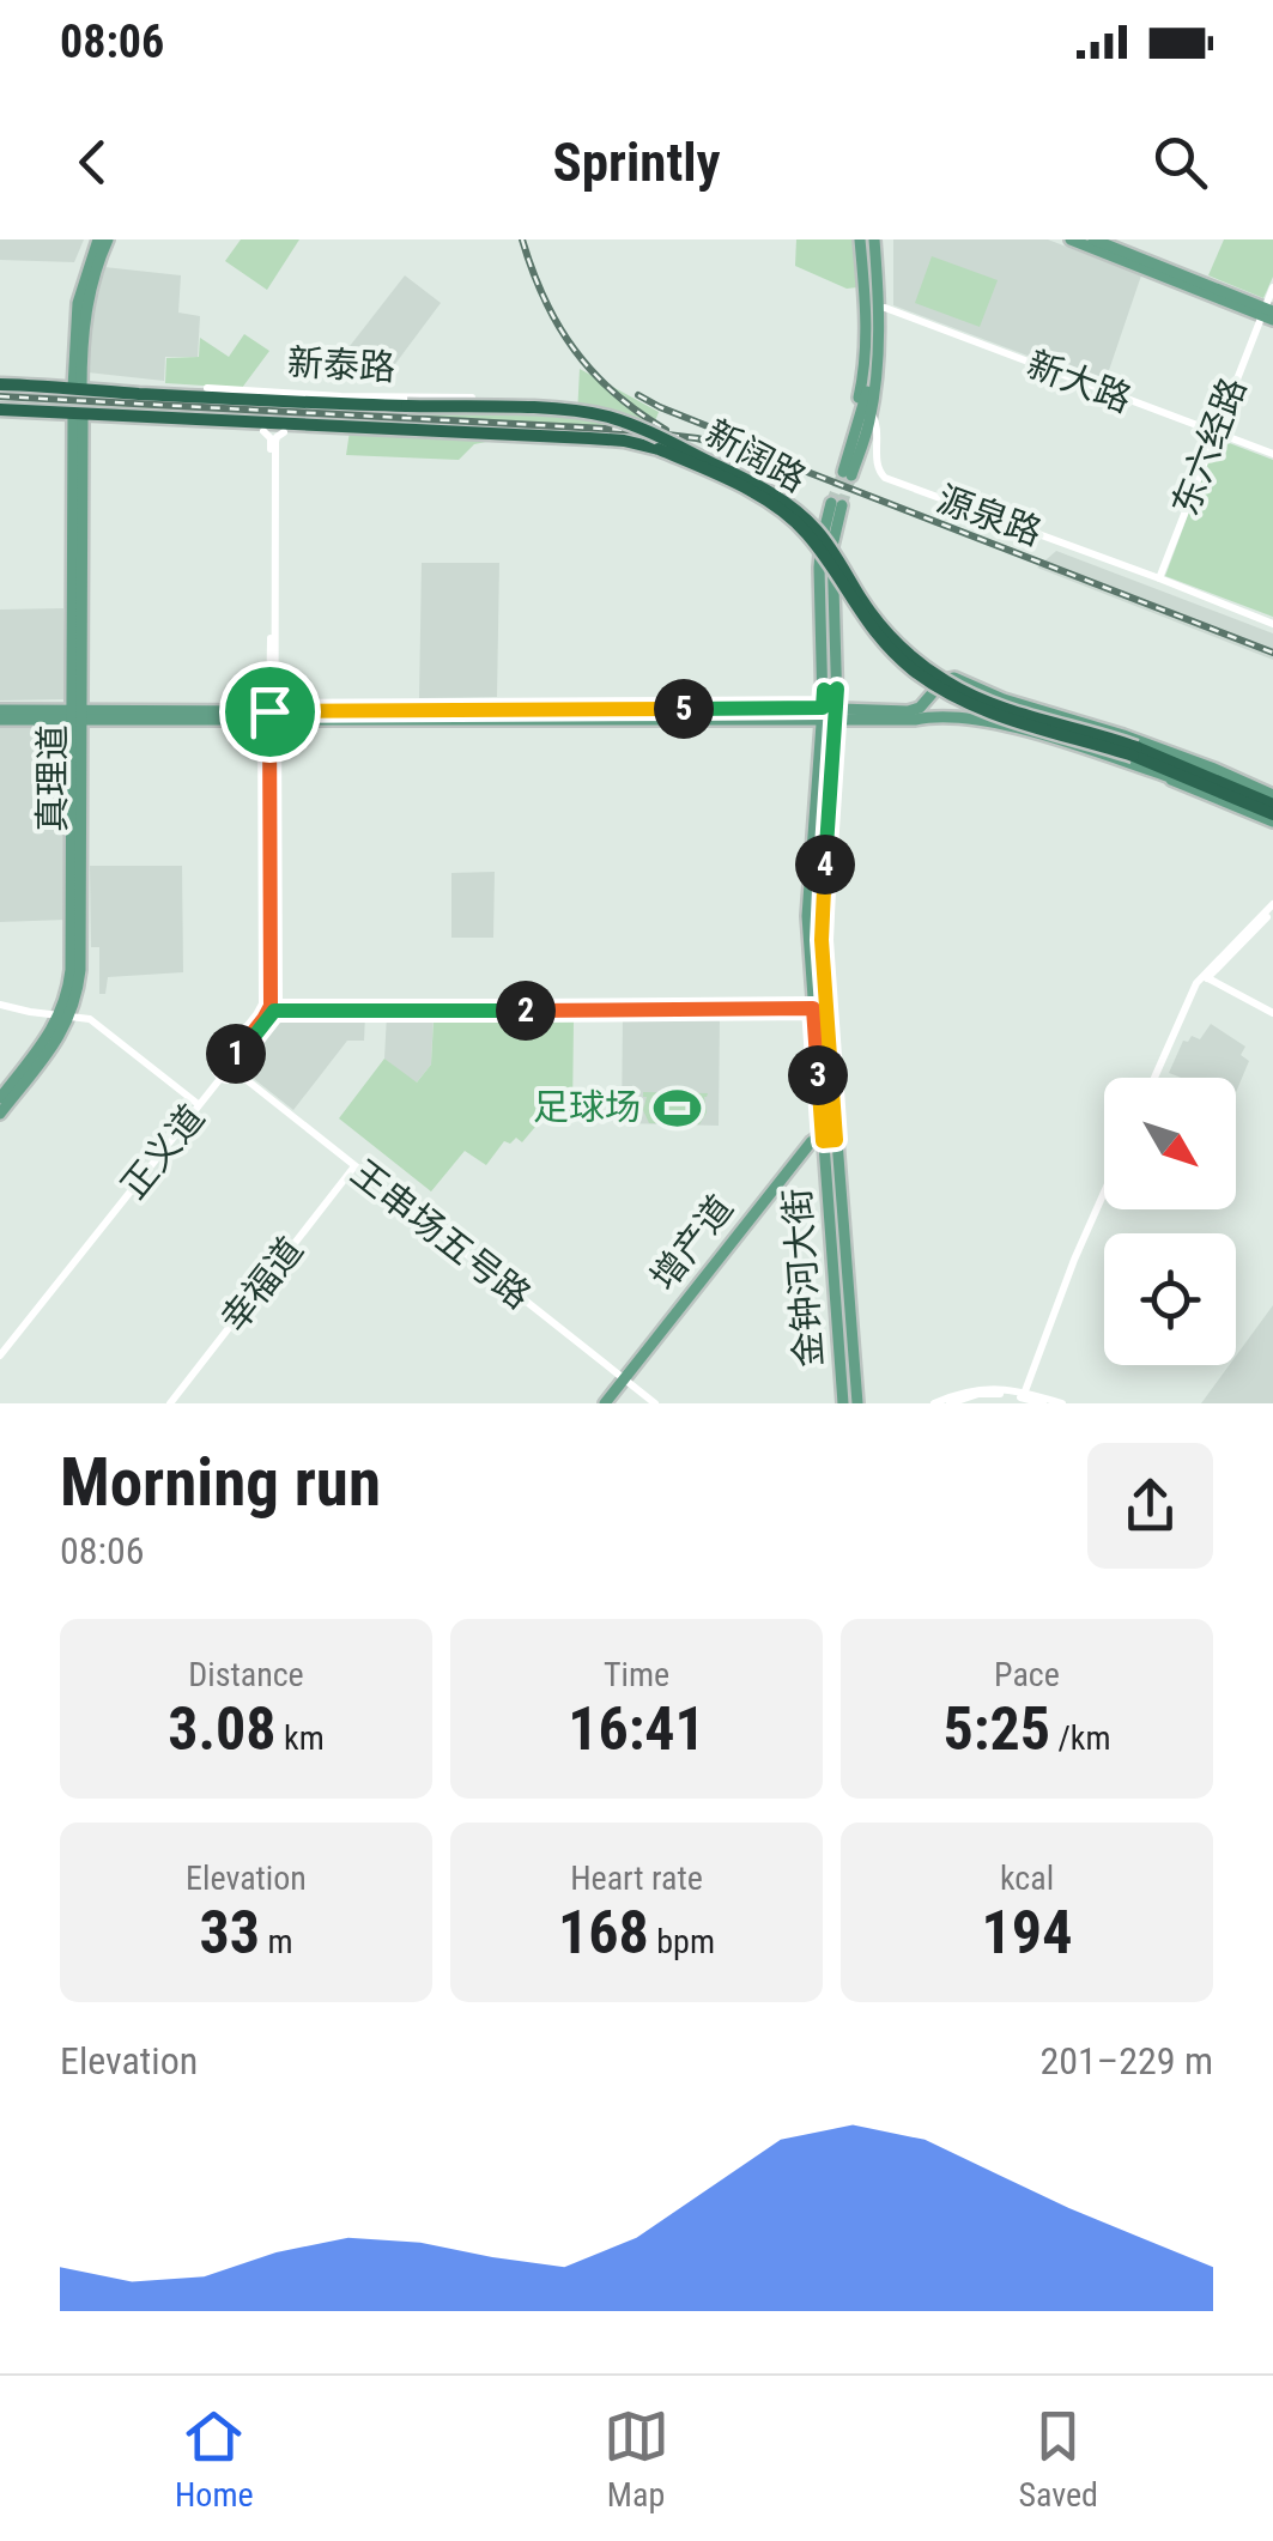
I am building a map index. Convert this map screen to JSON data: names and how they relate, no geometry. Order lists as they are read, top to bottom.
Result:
{
  "streets": {
    "highway": ["新阔路"],
    "main road": ["真理道", "增产道", "金钟河大街"],
    "street": [
      "新泰路",
      "新大路",
      "东六经路",
      "源泉路",
      "正义道",
      "王串场五号路",
      "幸福道"
    ]
  },
  "crossings": [
    ["新大路", "东六经路"],
    ["东六经路", "源泉路"],
    ["新阔路", "真理道"],
    ["正义道", "王串场五号路"],
    ["王串场五号路", "增产道"],
    ["王串场五号路", "幸福道"],
    ["增产道", "金钟河大街"]
  ],
  "places": {
    "sports": ["足球场"]
  },
  "north": "bottom right",
  "page": {
    "status": "08:06",
    "header": "Sprintly",
    "pins": [
      "5",
      "4",
      "2",
      "1",
      "3"
    ],
    "heading": ["Morning run", "08:06"],
    "stats": [
      ["Distance", "3.08 km"],
      ["Time", "16:41"],
      ["Pace", "5:25 /km"],
      ["Elevation", "33 m"],
      ["Heart rate", "168 bpm"],
      ["kcal", "194"]
    ],
    "chart": ["Elevation", "201–229 m"],
    "tabs": ["Home", "Map", "Saved"]
  }
}
